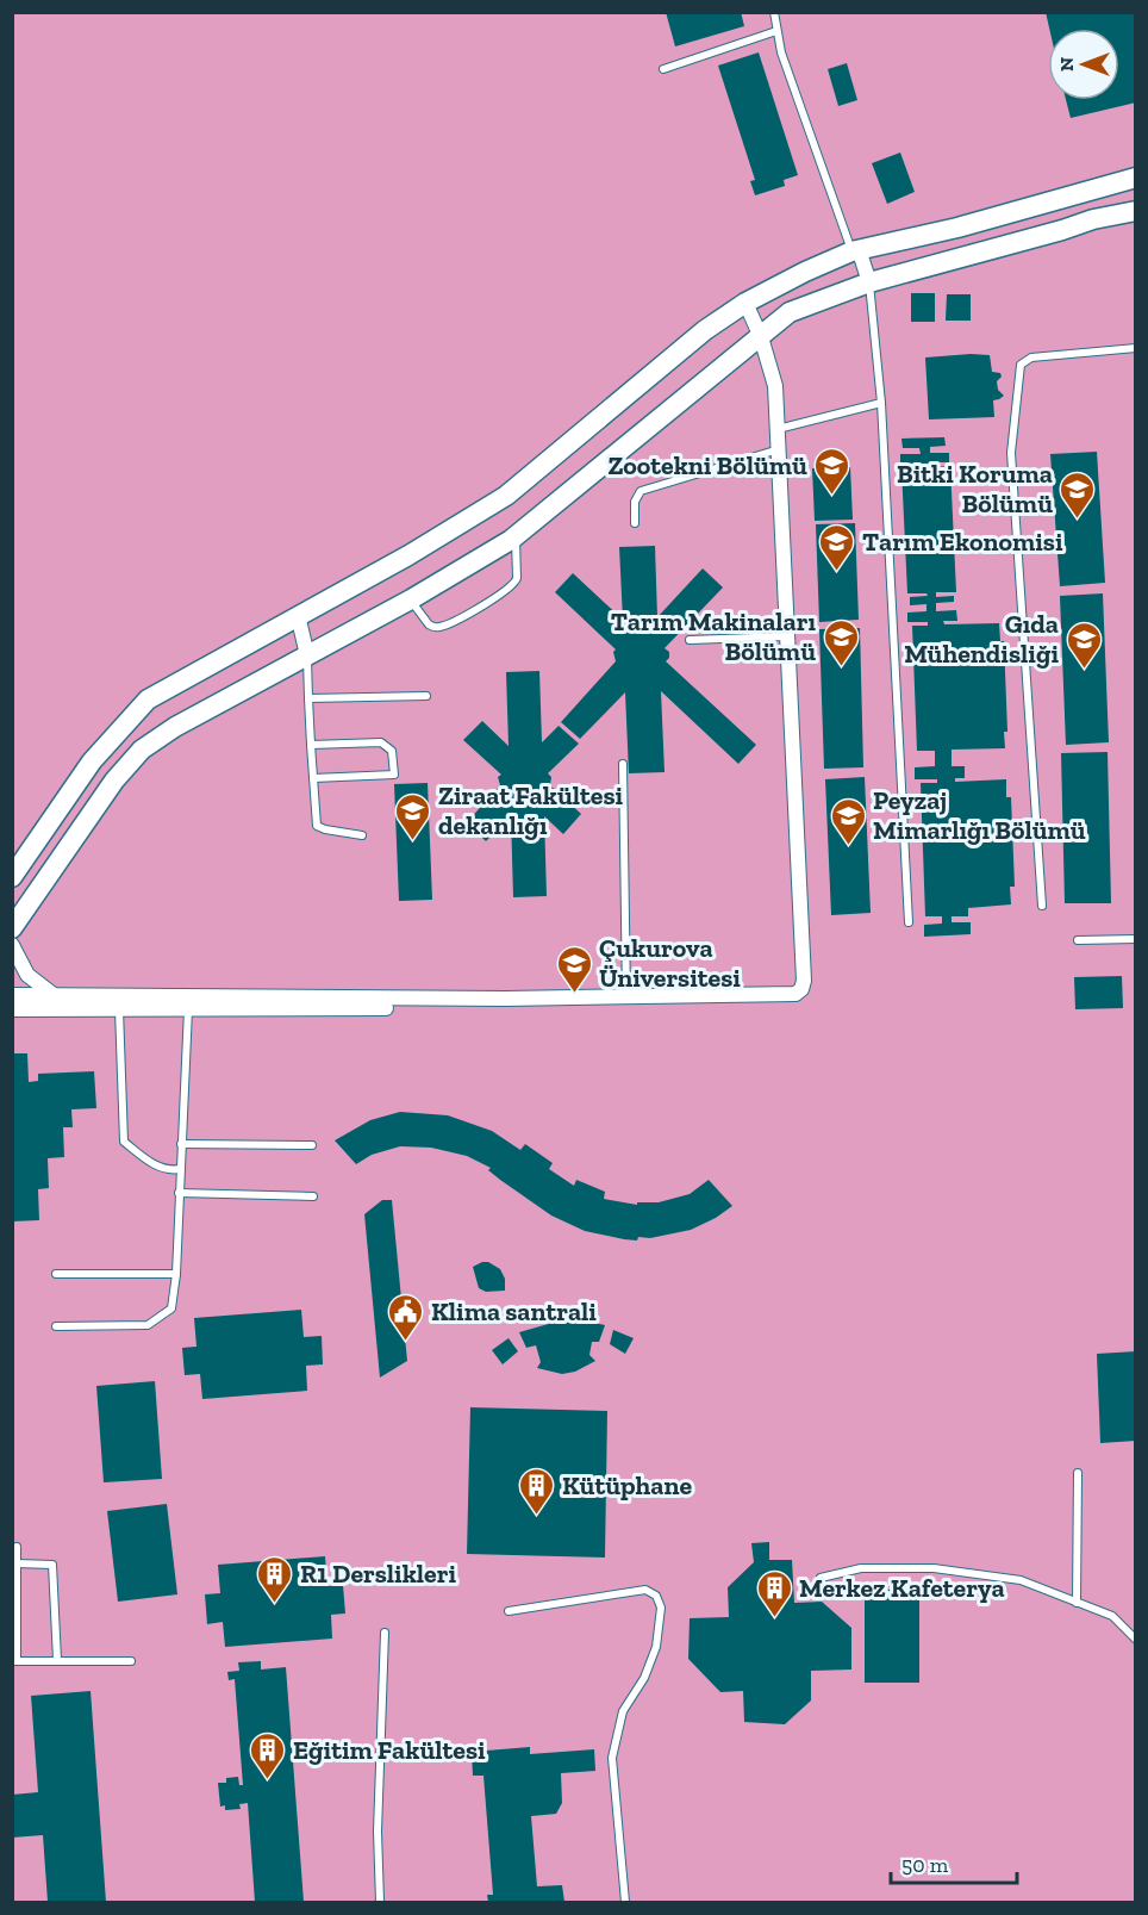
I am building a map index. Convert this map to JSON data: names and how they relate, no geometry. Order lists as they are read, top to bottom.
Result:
{
  "places": {
    "school or university": [
      "Zootekni Bölümü",
      "Bitki Koruma Bölümü",
      "Tarım Ekonomisi",
      "Tarım Makinaları Bölümü",
      "Gıda Mühendisliği",
      "Ziraat Fakültesi dekanlığı",
      "Peyzaj Mimarlığı Bölümü",
      "Çukurova Üniversitesi"
    ],
    "public building": ["Klima santrali"],
    "building": [
      "Kütüphane",
      "R1 Derslikleri",
      "Merkez Kafeterya",
      "Eğitim Fakültesi"
    ]
  },
  "scale_bar": "50 m",
  "north": "left"
}
